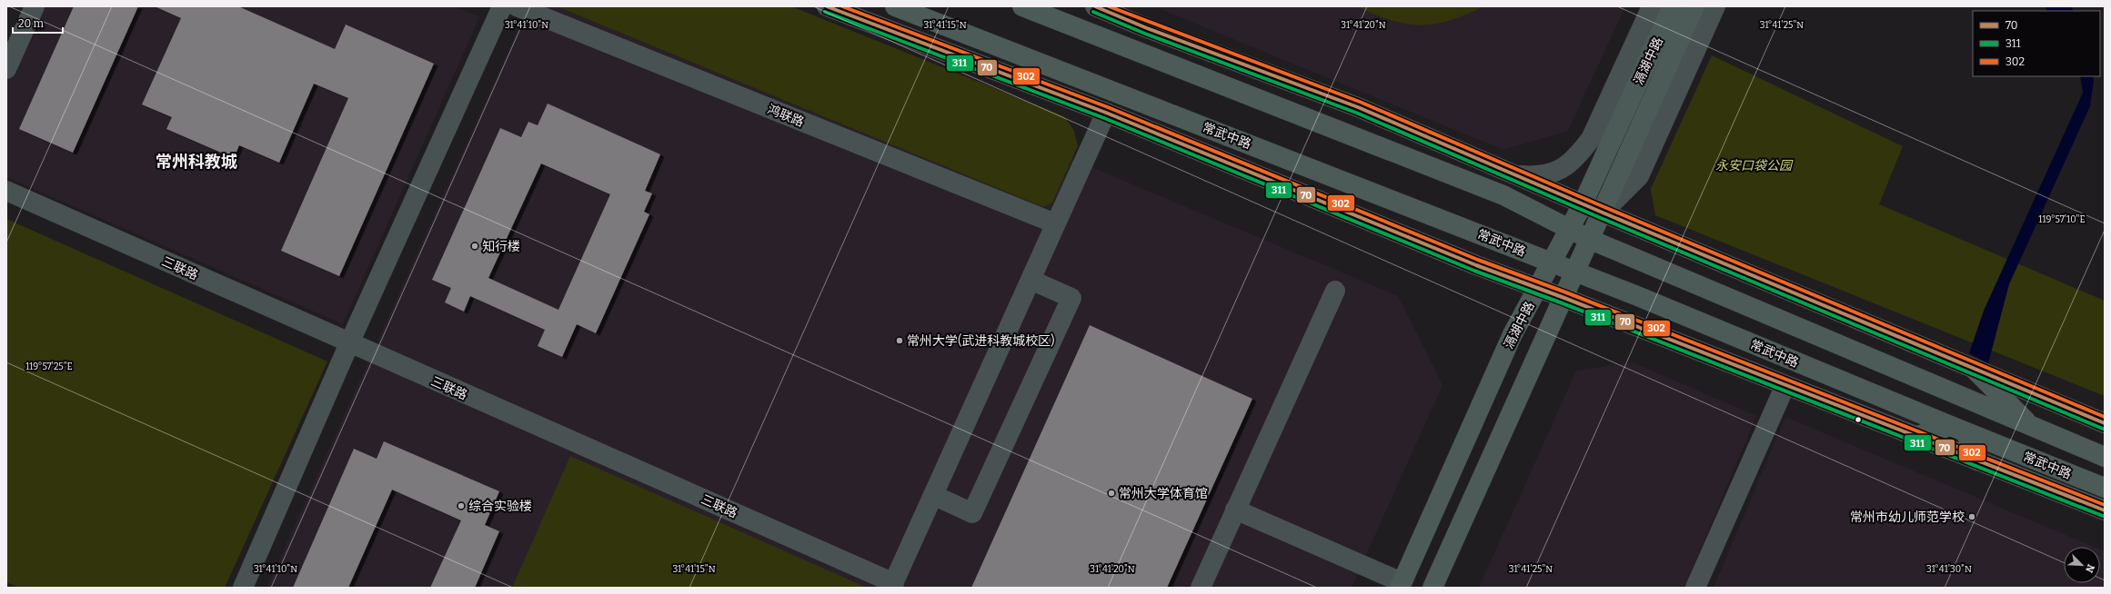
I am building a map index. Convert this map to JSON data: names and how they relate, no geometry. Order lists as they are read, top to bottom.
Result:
{
  "streets": {
    "main road": ["滆湖中路", "常武中路"],
    "street": ["鸿联路", "三联路"]
  },
  "crossings": [
    ["滆湖中路", "常武中路"]
  ],
  "districts": ["常州科教城"],
  "parks": ["永安口袋公园"],
  "places": [
    "知行楼",
    "常州大学(武进科教城校区)",
    "常州大学体育馆",
    "综合实验楼",
    "常州市幼儿师范学校"
  ],
  "lines": ["transit line 70", "transit line 302", "transit line 311"],
  "legend": ["70", "311", "302"],
  "scale_bar": "20 m",
  "north": "bottom right",
  "coordinates": [
    "31°41'20\"N",
    "31°41'25\"N",
    "31°41'10\"N",
    "31°41'15\"N",
    "119°57'10\"E",
    "119°57'25\"E",
    "31°41'30\"N"
  ]
}
